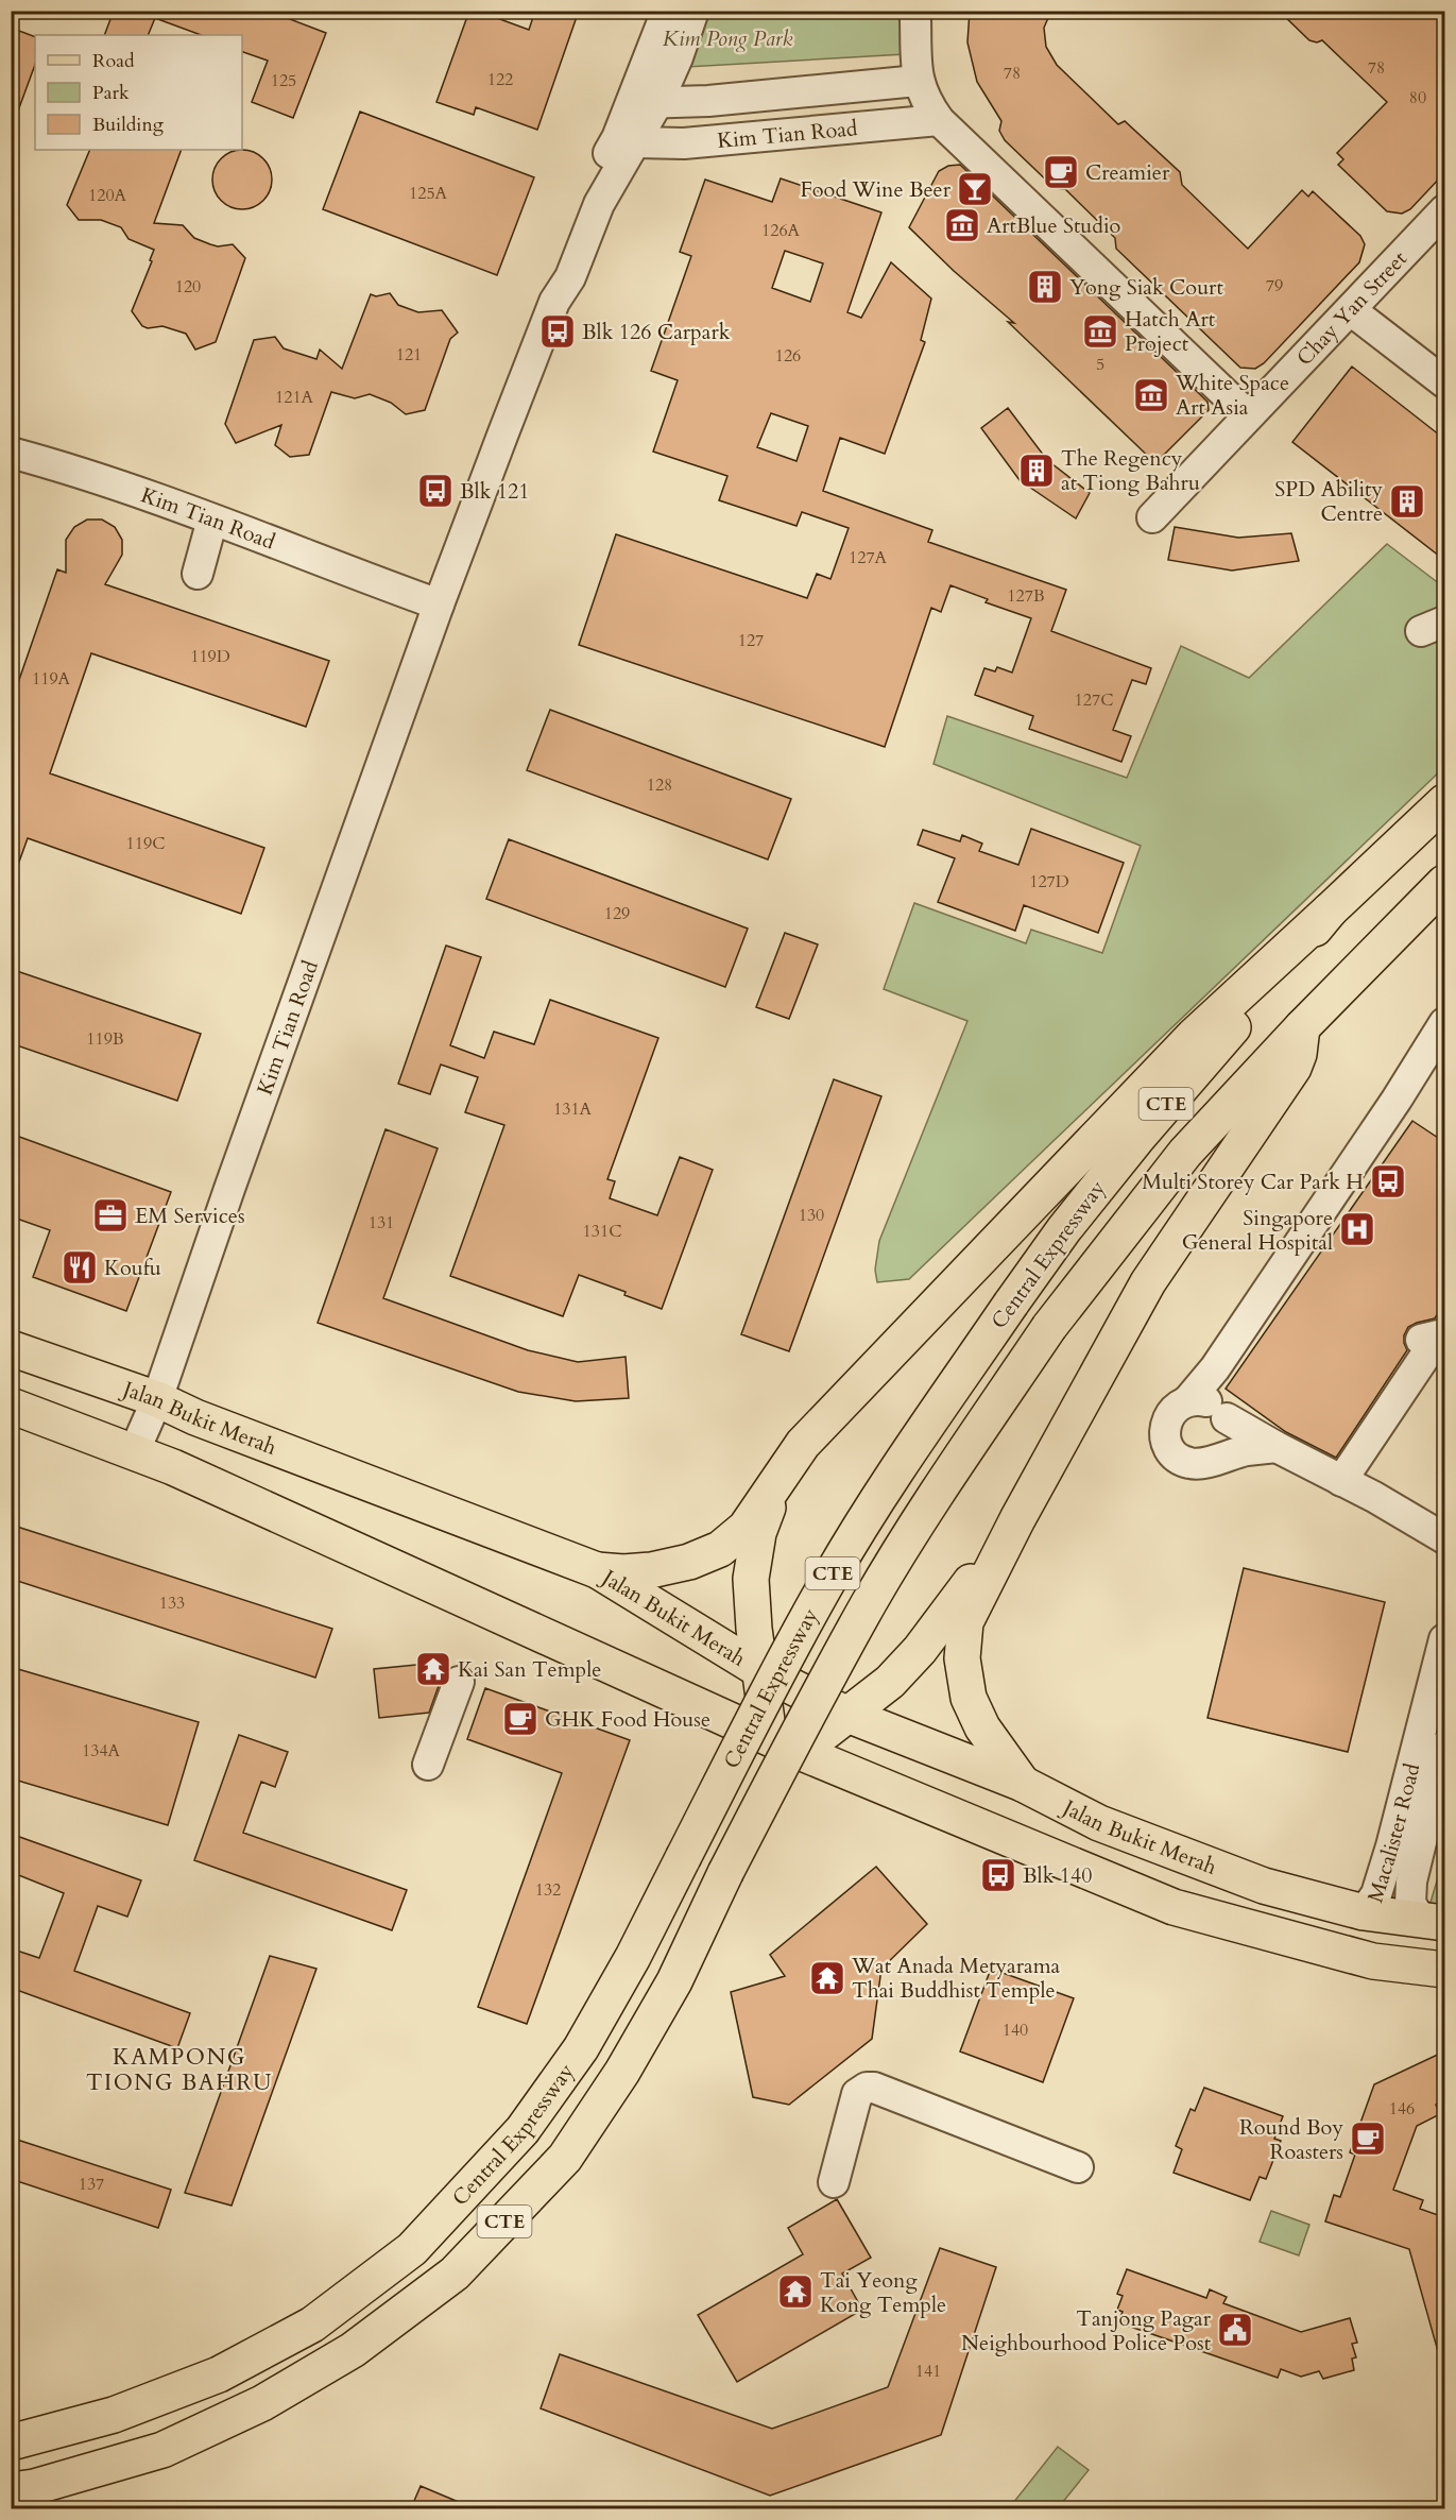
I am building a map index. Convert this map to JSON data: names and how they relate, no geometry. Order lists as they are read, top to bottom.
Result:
{
  "streets": {
    "main road": ["CTE", "Central Expressway", "Jalan Bukit Merah"],
    "street": ["Kim Tian Road", "Chay Yan Street", "Macalister Road"]
  },
  "crossings": [
    ["Kim Tian Road", "Jalan Bukit Merah"],
    ["Jalan Bukit Merah", "Macalister Road"]
  ],
  "districts": ["KAMPONG TIONG BAHRU"],
  "parks": ["Kim Pong Park"],
  "places": {
    "cafe": ["Creamier", "GHK Food House", "Round Boy Roasters"],
    "bar": ["Food Wine Beer"],
    "museum": ["ArtBlue Studio", "Hatch Art Project", "White Space Art Asia"],
    "building": ["Yong Siak Court", "The Regency at Tiong Bahru", "SPD Ability Centre"],
    "bus stop": [
      "Blk 126 Carpark",
      "Blk 121",
      "Multi Storey Car Park H",
      "Blk 140"
    ],
    "office": ["EM Services"],
    "hospital": ["Singapore General Hospital"],
    "restaurant": ["Koufu"],
    "temple": ["Kai San Temple", "Wat Anada Metyarama Thai Buddhist Temple", "Tai Yeong Kong Temple"],
    "public building": ["Tanjong Pagar Neighbourhood Police Post"]
  },
  "house_numbers": [
    "78",
    "78",
    "122",
    "125",
    "80",
    "125A",
    "120A",
    "126A",
    "79",
    "120",
    "121",
    "126",
    "5",
    "121A",
    "127A",
    "127B",
    "127",
    "119D",
    "119A",
    "127C",
    "128",
    "119C",
    "127D",
    "129",
    "119B",
    "131A",
    "130",
    "131",
    "131C",
    "133",
    "134A",
    "132",
    "140",
    "146",
    "137",
    "141"
  ],
  "legend": ["Road", "Park", "Building"]
}
